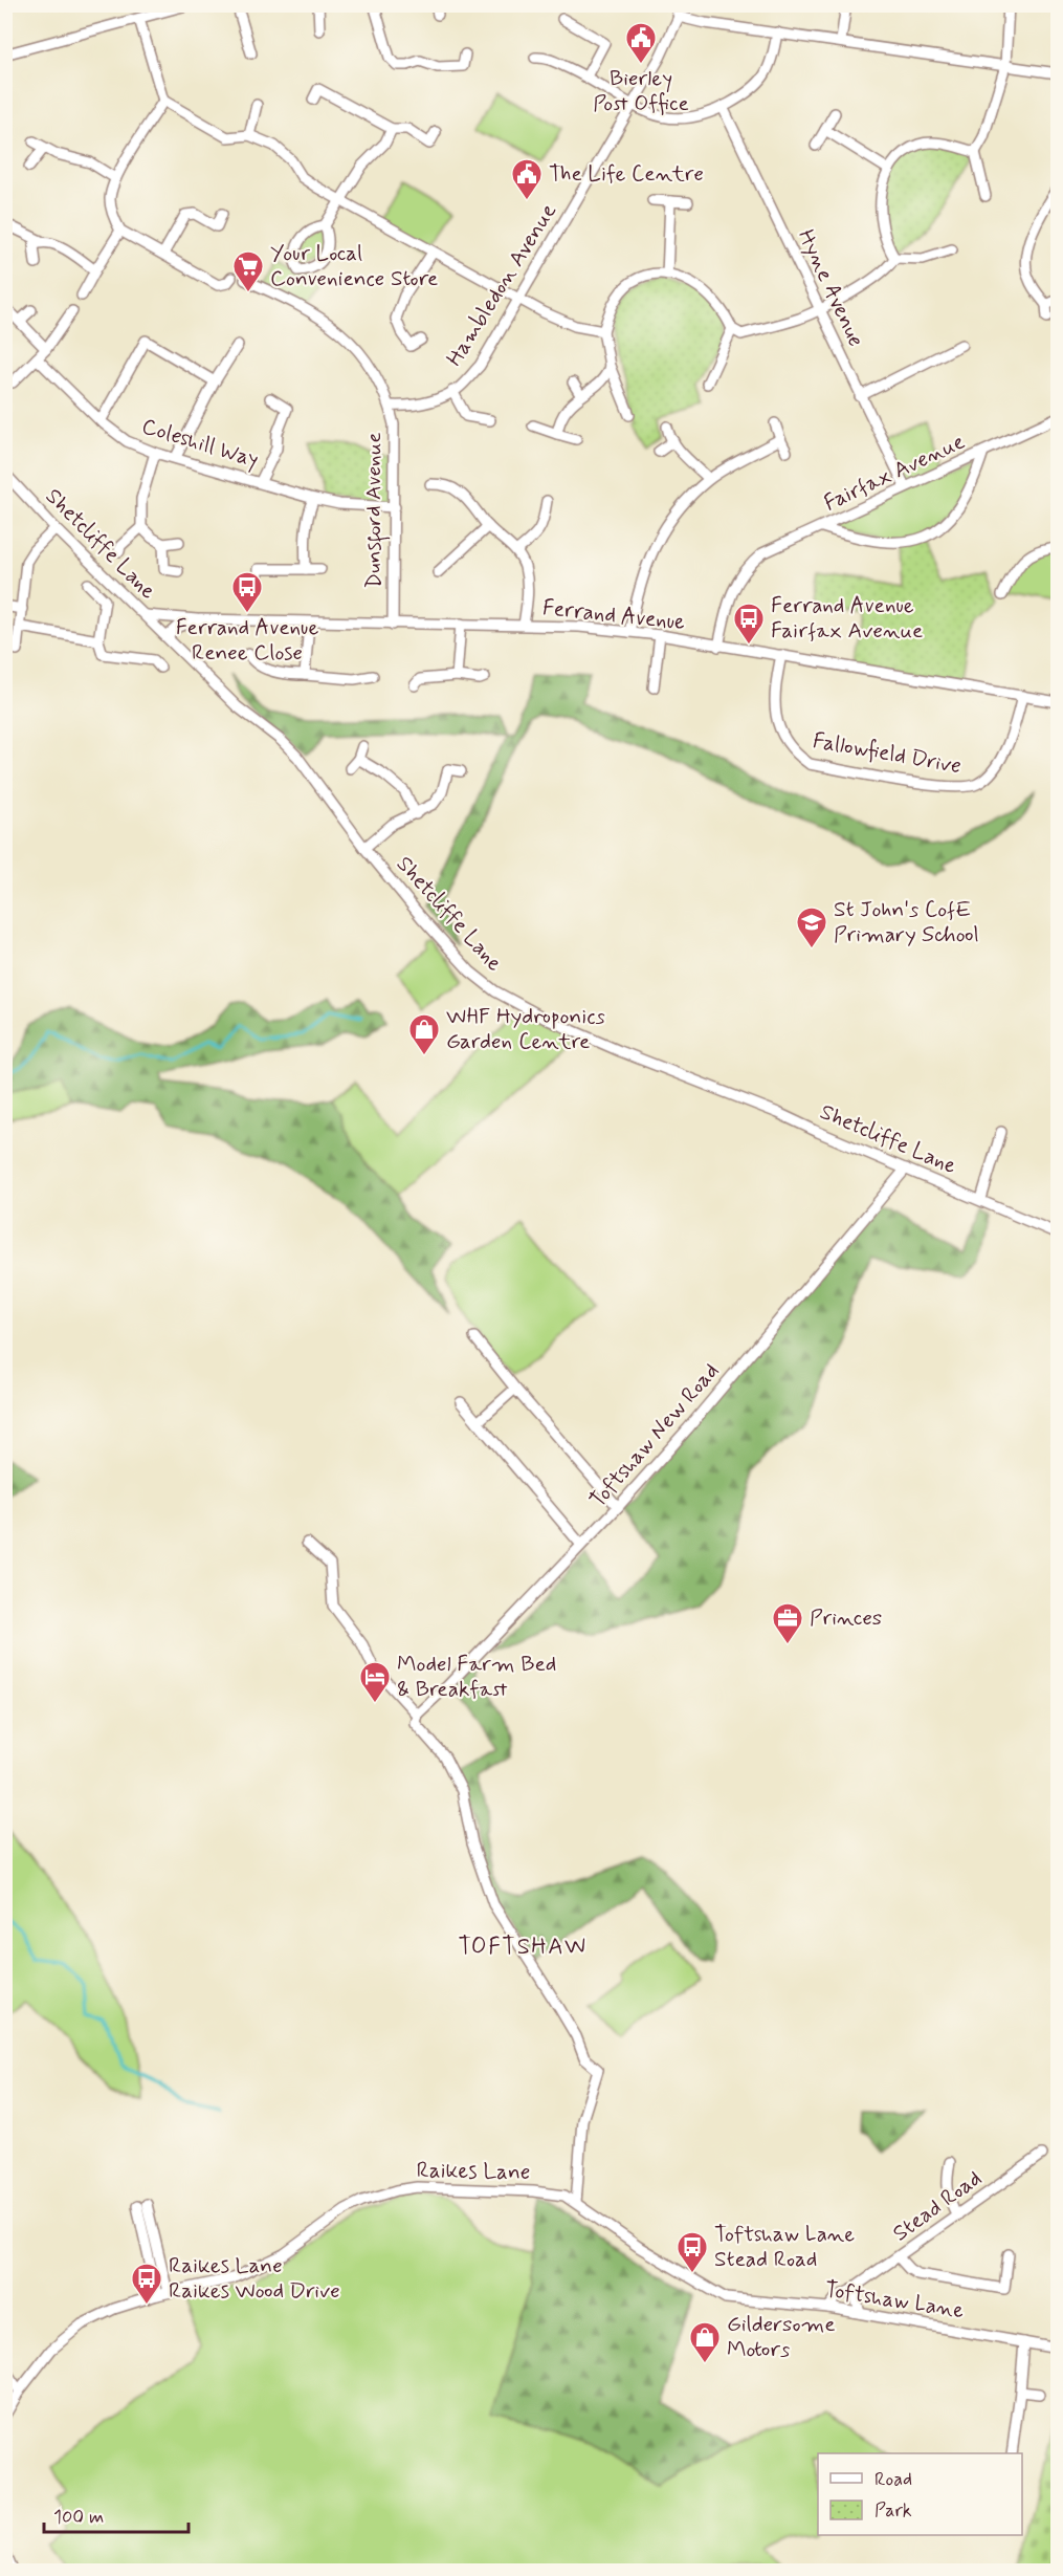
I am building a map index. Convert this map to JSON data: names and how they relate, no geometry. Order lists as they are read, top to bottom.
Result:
{
  "streets": {
    "street": [
      "Hambledon Avenue",
      "Hyne Avenue",
      "Coleshill Way",
      "Fairfax Avenue",
      "Dunsford Avenue",
      "Shetcliffe Lane",
      "Ferrand Avenue",
      "Fallowfield Drive",
      "Toftshaw New Road",
      "Raikes Lane",
      "Stead Road",
      "Toftshaw Lane"
    ]
  },
  "crossings": [
    ["Hambledon Avenue", "Dunsford Avenue"],
    ["Hyne Avenue", "Fairfax Avenue"],
    ["Coleshill Way", "Dunsford Avenue"],
    ["Fairfax Avenue", "Ferrand Avenue"],
    ["Dunsford Avenue", "Ferrand Avenue"],
    ["Shetcliffe Lane", "Ferrand Avenue"],
    ["Shetcliffe Lane", "Toftshaw New Road"],
    ["Ferrand Avenue", "Fallowfield Drive"],
    ["Raikes Lane", "Toftshaw Lane"],
    ["Stead Road", "Toftshaw Lane"]
  ],
  "districts": ["TOFTSHAW"],
  "places": {
    "public building": ["Bierley Post Office", "The Life Centre"],
    "supermarket": ["Your Local Convenience Store"],
    "bus stop": [
      "Ferrand Avenue Renee Close",
      "Ferrand Avenue Fairfax Avenue",
      "Toftshaw Lane Stead Road",
      "Raikes Lane Raikes Wood Drive"
    ],
    "school or university": ["St John's CofE Primary School"],
    "shop": ["WHF Hydroponics Garden Centre", "Gildersome Motors"],
    "office": ["Princes"],
    "hotel": ["Model Farm Bed & Breakfast"]
  },
  "legend": ["Road", "Park"],
  "scale_bar": "100 m"
}
